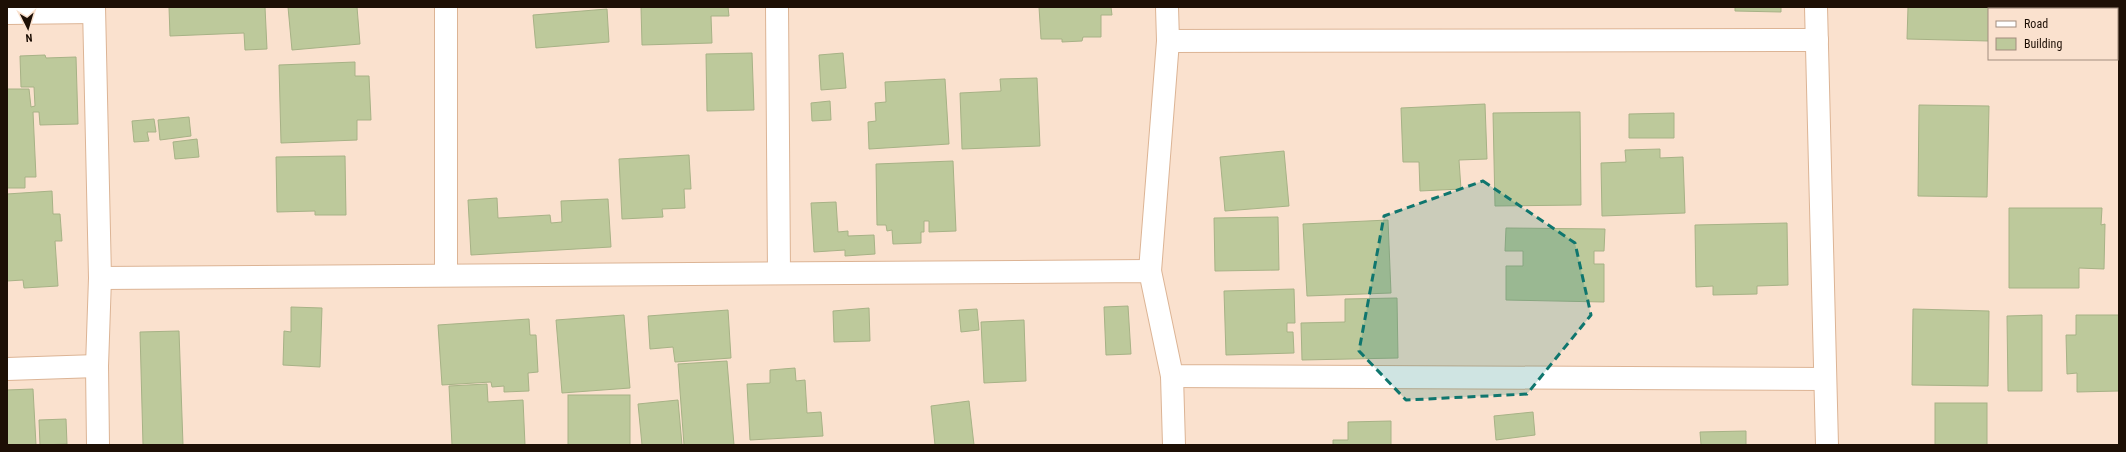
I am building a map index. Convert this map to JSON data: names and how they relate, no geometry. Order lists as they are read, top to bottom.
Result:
{
  "legend": ["Road", "Building"],
  "north": "bottom"
}
